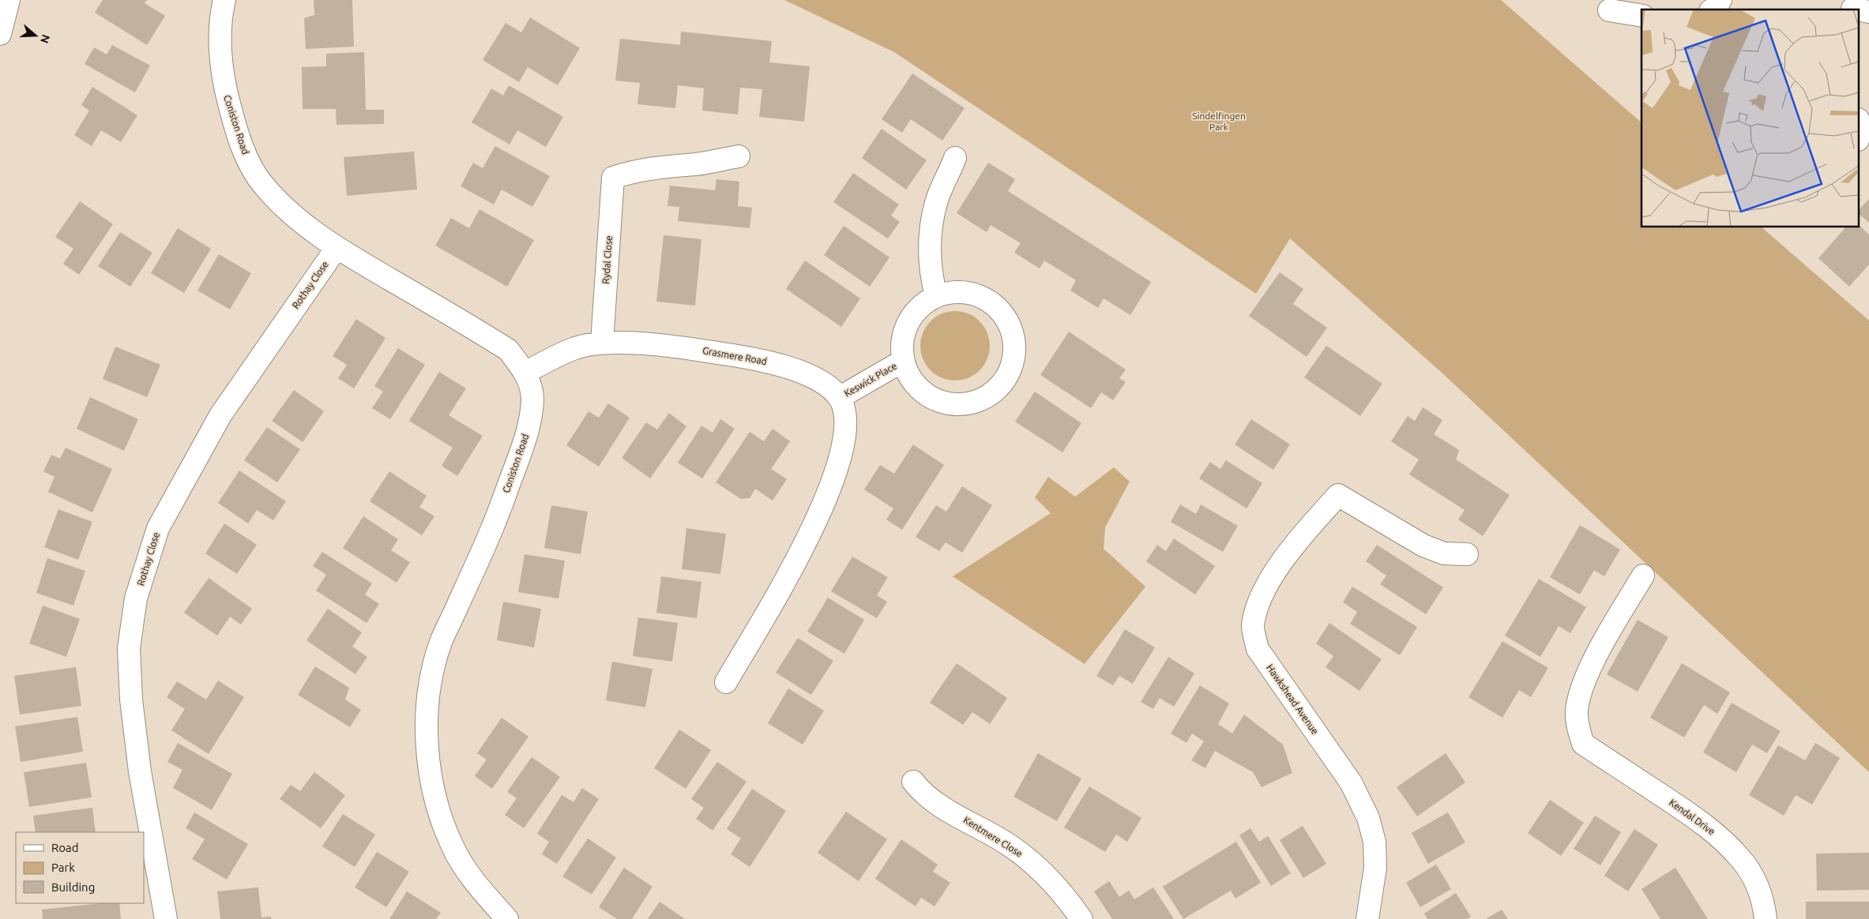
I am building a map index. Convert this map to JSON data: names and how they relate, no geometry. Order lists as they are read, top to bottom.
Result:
{
  "streets": {
    "street": [
      "Coniston Road",
      "Rydal Close",
      "Rothay Close",
      "Grasmere Road",
      "Keswick Place",
      "Hawkshead Avenue",
      "Kendal Drive",
      "Kentmere Close"
    ]
  },
  "crossings": [
    ["Coniston Road", "Rothay Close"],
    ["Coniston Road", "Grasmere Road"],
    ["Rydal Close", "Grasmere Road"],
    ["Grasmere Road", "Keswick Place"]
  ],
  "parks": ["Sindelfingen Park"],
  "legend": ["Road", "Park", "Building"],
  "north": "right"
}
